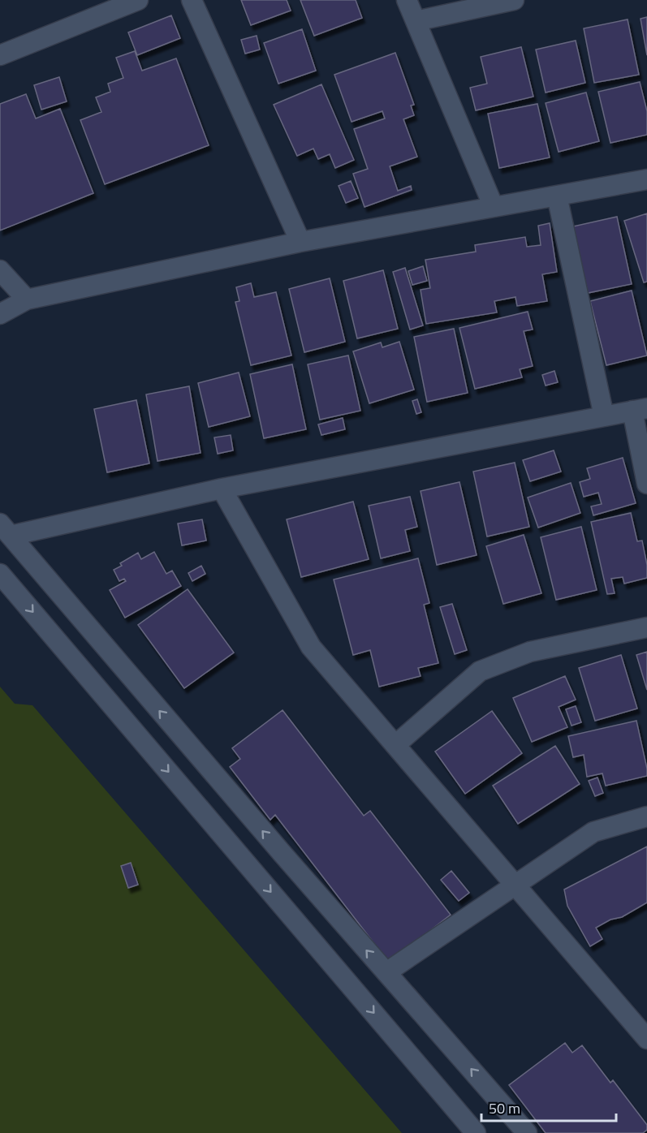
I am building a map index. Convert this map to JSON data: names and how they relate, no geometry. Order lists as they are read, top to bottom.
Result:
{
  "scale_bar": "50 m"
}
